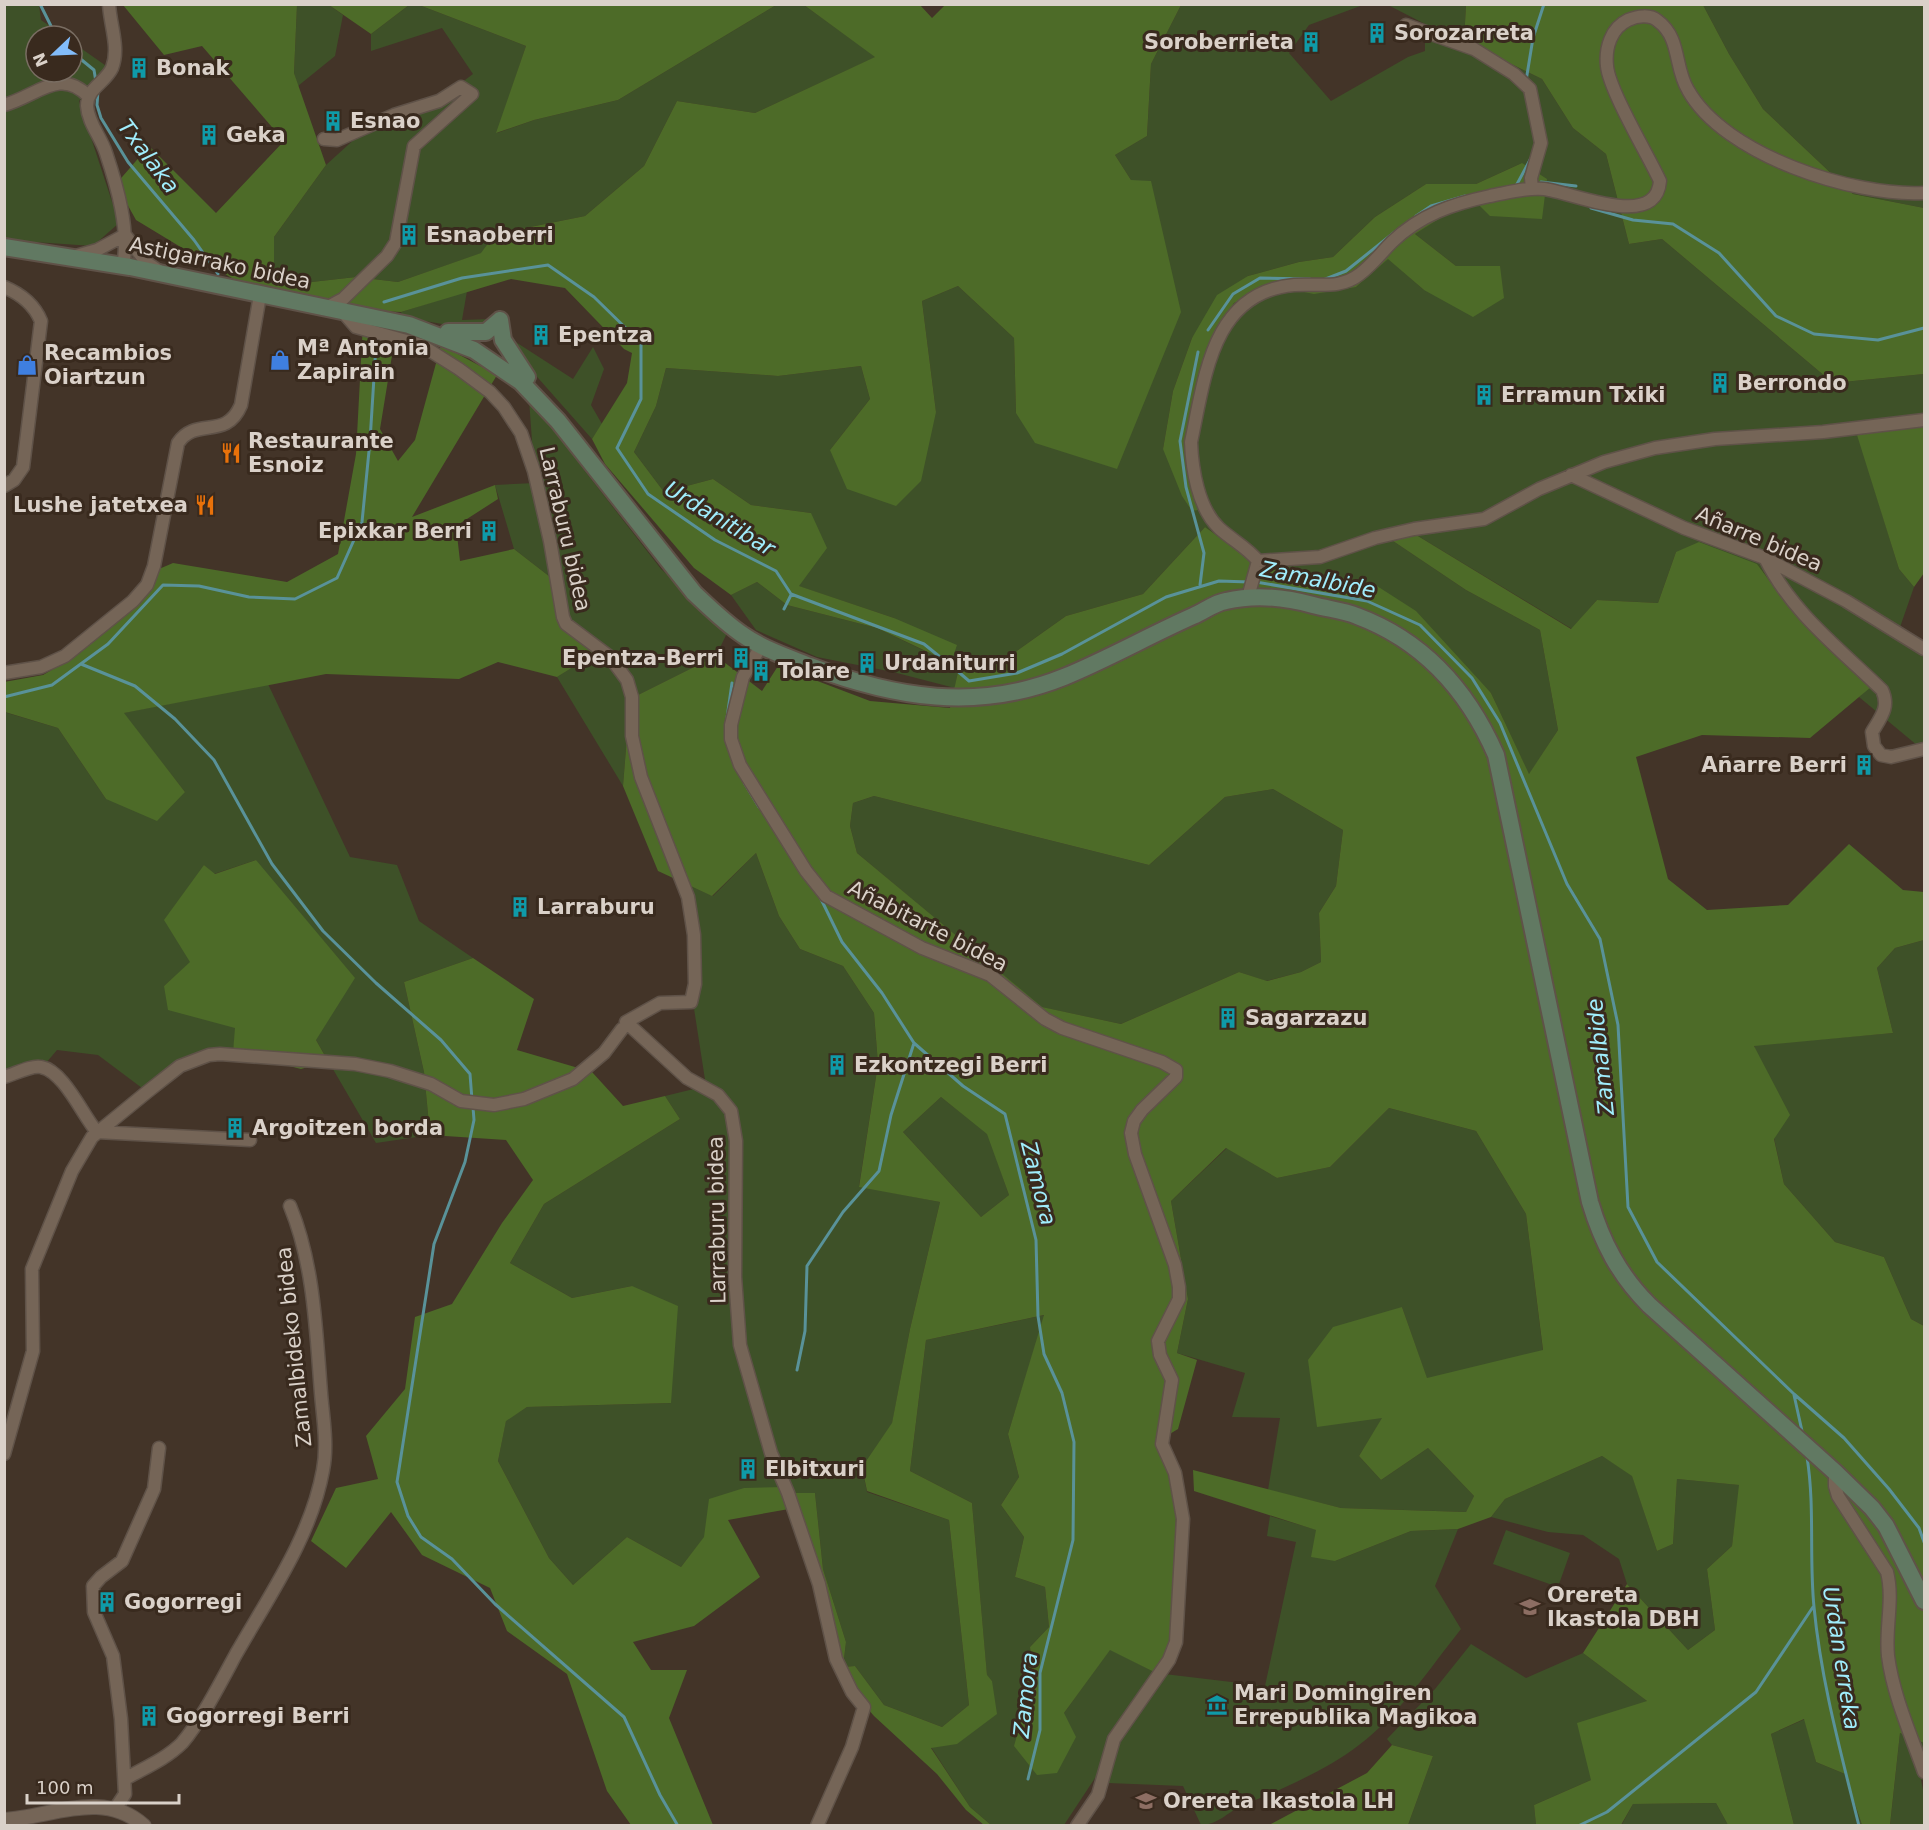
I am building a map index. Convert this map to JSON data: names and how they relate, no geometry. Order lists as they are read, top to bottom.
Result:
{
  "streets": {
    "main road": ["Astigarrako bidea"],
    "street": [
      "Larraburu bidea",
      "Añarre bidea",
      "Añabitarte bidea",
      "Zamalbideko bidea"
    ]
  },
  "crossings": [
    ["Astigarrako bidea", "Larraburu bidea"],
    ["Astigarrako bidea", "Añabitarte bidea"]
  ],
  "water": [
    "Txalaka",
    "Urdanitibar",
    "Zamalbide",
    "Zamora",
    "Urdan erreka"
  ],
  "places": {
    "building": [
      "Sorozarreta",
      "Soroberrieta",
      "Bonak",
      "Esnao",
      "Geka",
      "Esnaoberri",
      "Epentza",
      "Berrondo",
      "Erramun Txiki",
      "Epixkar Berri",
      "Epentza-Berri",
      "Urdaniturri",
      "Tolare",
      "Añarre Berri",
      "Larraburu",
      "Sagarzazu",
      "Ezkontzegi Berri",
      "Argoitzen borda",
      "Elbitxuri",
      "Gogorregi",
      "Gogorregi Berri"
    ],
    "shop": ["Mª Antonia Zapirain", "Recambios Oiartzun"],
    "restaurant": ["Restaurante Esnoiz", "Lushe jatetxea"],
    "school or university": ["Orereta Ikastola DBH", "Orereta Ikastola LH"],
    "museum": ["Mari Domingiren Errepublika Magikoa"]
  },
  "scale_bar": "100 m",
  "north": "bottom left"
}
